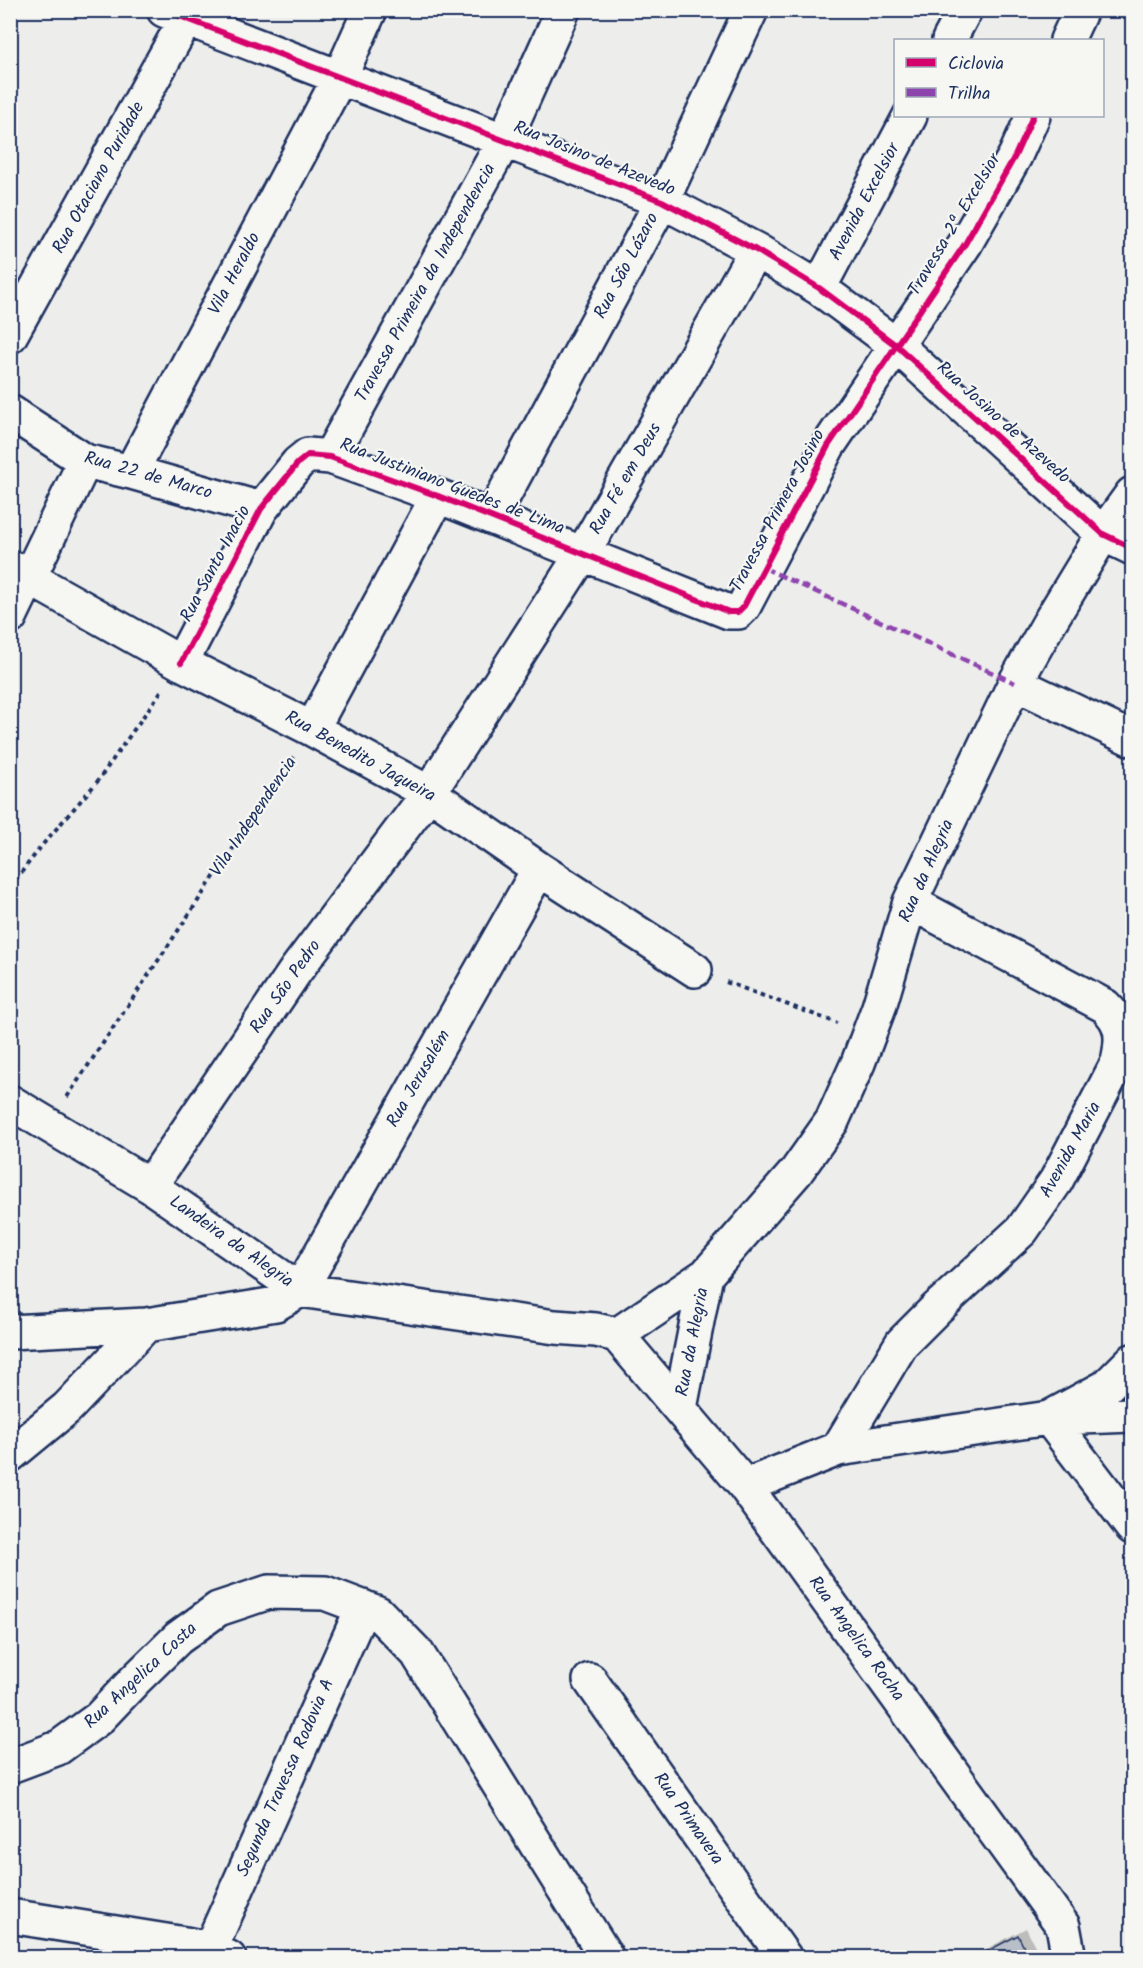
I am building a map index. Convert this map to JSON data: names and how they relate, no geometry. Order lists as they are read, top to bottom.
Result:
{
  "streets": {
    "street": [
      "Rua Josino de Azevedo",
      "Rua Otaciano Puridade",
      "Avenida Excelsior",
      "Travessa 2ª Excelsior",
      "Rua São Lázaro",
      "Vila Heraldo",
      "Travessa Primeira da Independencia",
      "Rua 22 de Marco",
      "Rua Fé em Deus",
      "Rua Justiniano Guedes de Lima",
      "Travessa Primera Josino",
      "Rua Santo Inacio",
      "Rua Benedito Jaqueira",
      "Rua da Alegria",
      "Rua São Pedro",
      "Rua Jerusalém",
      "Avenida Maria",
      "Landeira da Alegria",
      "Rua Angelica Rocha",
      "Rua Angelica Costa",
      "Segunda Travessa Rodovia A",
      "Rua Primavera"
    ],
    "path": ["Vila Independencia"]
  },
  "crossings": [
    ["Rua Josino de Azevedo", "Rua Otaciano Puridade"],
    ["Rua Josino de Azevedo", "Avenida Excelsior"],
    ["Rua Josino de Azevedo", "Travessa 2ª Excelsior"],
    ["Rua Josino de Azevedo", "Rua São Lázaro"],
    ["Rua Josino de Azevedo", "Vila Heraldo"],
    ["Rua Josino de Azevedo", "Travessa Primeira da Independencia"],
    ["Rua Josino de Azevedo", "Rua Fé em Deus"],
    ["Rua Josino de Azevedo", "Travessa Primera Josino"],
    ["Rua Josino de Azevedo", "Rua da Alegria"],
    ["Travessa 2ª Excelsior", "Travessa Primera Josino"],
    ["Rua São Lázaro", "Rua Justiniano Guedes de Lima"],
    ["Vila Heraldo", "Rua 22 de Marco"],
    ["Travessa Primeira da Independencia", "Rua Justiniano Guedes de Lima"],
    ["Travessa Primeira da Independencia", "Rua Santo Inacio"],
    ["Rua 22 de Marco", "Rua Santo Inacio"],
    ["Rua Fé em Deus", "Rua Justiniano Guedes de Lima"],
    ["Rua Fé em Deus", "Travessa Primera Josino"],
    ["Rua Fé em Deus", "Rua Benedito Jaqueira"],
    ["Rua Fé em Deus", "Rua São Pedro"],
    ["Rua Justiniano Guedes de Lima", "Travessa Primera Josino"],
    ["Rua Justiniano Guedes de Lima", "Rua Santo Inacio"],
    ["Rua Santo Inacio", "Rua Benedito Jaqueira"],
    ["Rua Benedito Jaqueira", "Vila Independencia"],
    ["Rua Benedito Jaqueira", "Rua São Pedro"],
    ["Rua Benedito Jaqueira", "Rua Jerusalém"],
    ["Vila Independencia", "Landeira da Alegria"],
    ["Rua da Alegria", "Avenida Maria"],
    ["Rua da Alegria", "Landeira da Alegria"],
    ["Rua da Alegria", "Rua Angelica Rocha"],
    ["Rua São Pedro", "Landeira da Alegria"],
    ["Rua Jerusalém", "Landeira da Alegria"],
    ["Landeira da Alegria", "Rua Angelica Rocha"],
    ["Rua Angelica Costa", "Segunda Travessa Rodovia A"]
  ],
  "legend": ["Ciclovia", "Trilha"]
}
